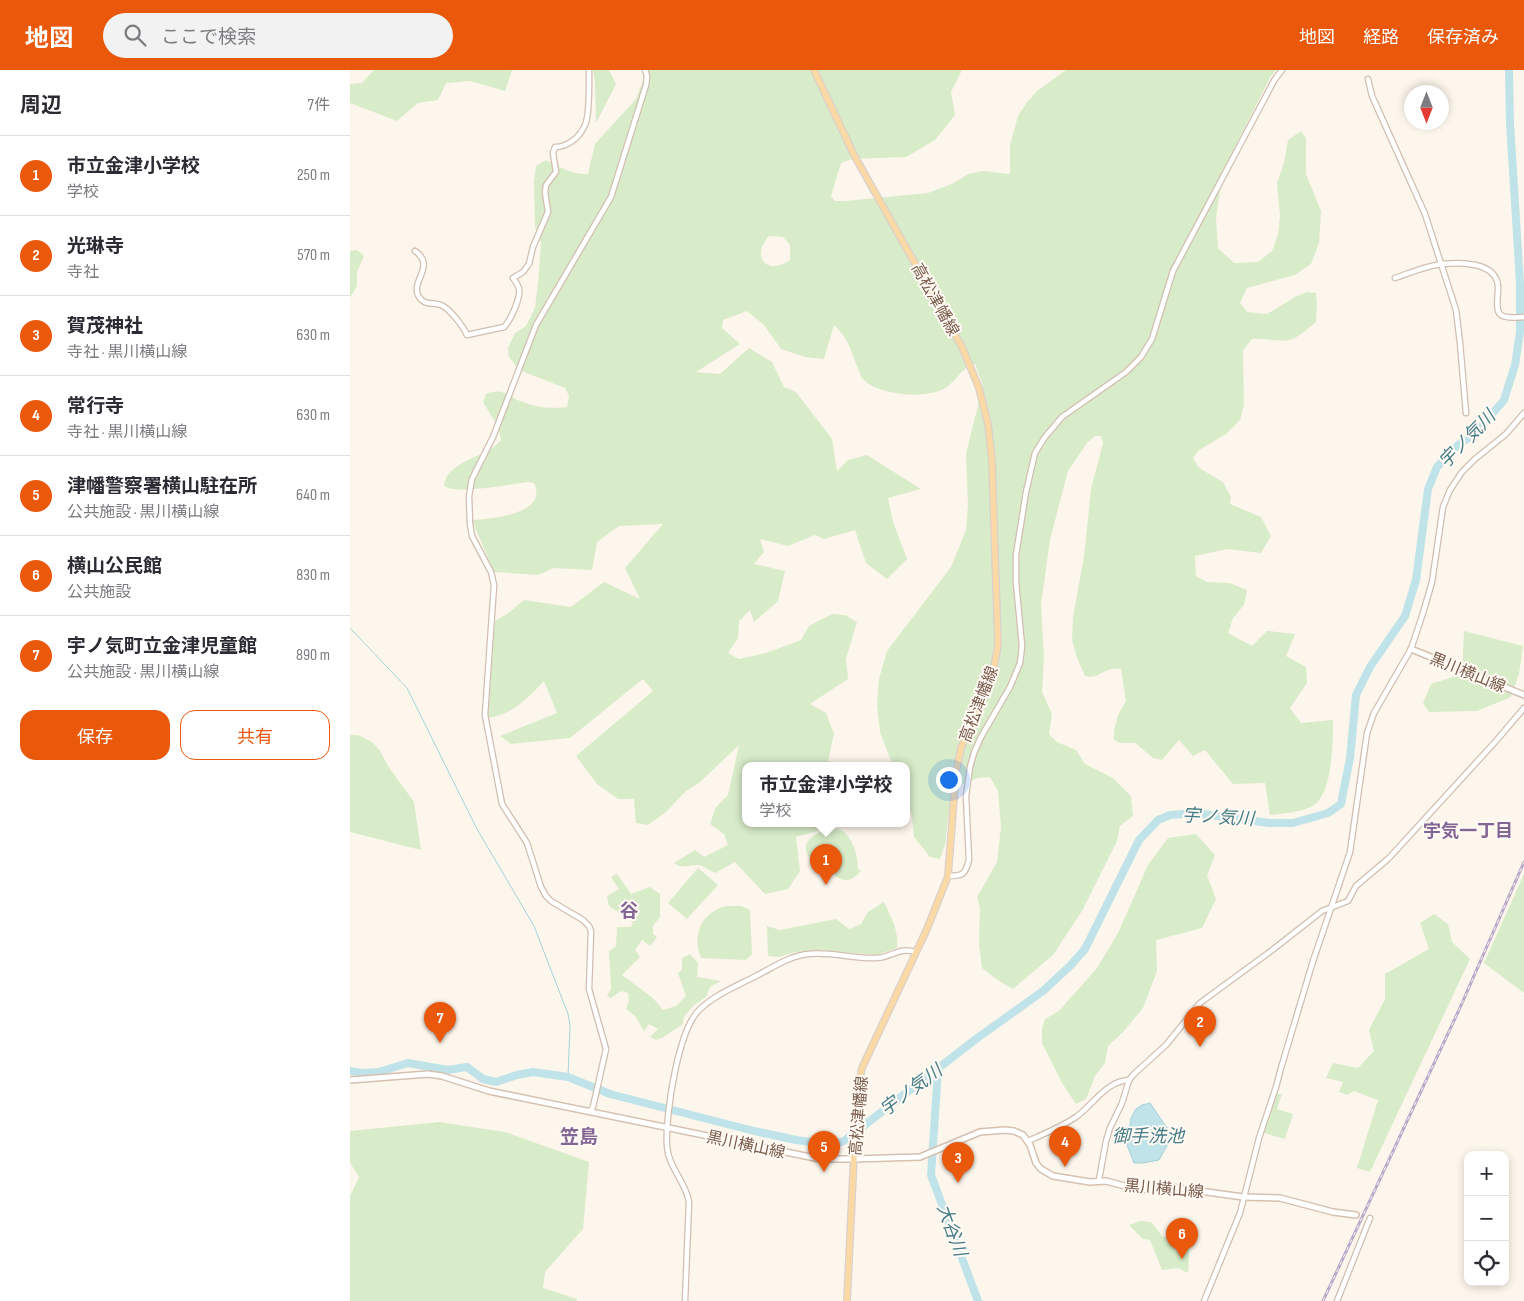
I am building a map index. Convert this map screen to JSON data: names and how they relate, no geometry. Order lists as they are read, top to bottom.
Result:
{
  "streets": {
    "main road": ["高松津幡線", "黒川横山線"]
  },
  "crossings": [
    ["高松津幡線", "黒川横山線"]
  ],
  "districts": ["宇気一丁目", "谷", "笠島"],
  "water": ["宇ノ気川", "御手洗池", "大谷川"],
  "north": "bottom",
  "page": {
    "header": "地図",
    "search": "ここで検索",
    "nav": ["地図", "経路", "保存済み"],
    "heading": ["周辺", "7件"],
    "list": [
      {
        "mark": "1",
        "name": "市立金津小学校",
        "note": "学校",
        "value": "250 m"
      },
      {
        "mark": "2",
        "name": "光琳寺",
        "note": "寺社",
        "value": "570 m"
      },
      {
        "mark": "3",
        "name": "賀茂神社",
        "note": "寺社 · 黒川横山線",
        "value": "630 m"
      },
      {
        "mark": "4",
        "name": "常行寺",
        "note": "寺社 · 黒川横山線",
        "value": "630 m"
      },
      {
        "mark": "5",
        "name": "津幡警察署横山駐在所",
        "note": "公共施設 · 黒川横山線",
        "value": "640 m"
      },
      {
        "mark": "6",
        "name": "横山公民館",
        "note": "公共施設",
        "value": "830 m"
      },
      {
        "mark": "7",
        "name": "宇ノ気町立金津児童館",
        "note": "公共施設 · 黒川横山線",
        "value": "890 m"
      }
    ],
    "buttons": ["保存", "共有"],
    "popup": ["市立金津小学校", "学校"],
    "pins": [
      "1",
      "7",
      "2",
      "4",
      "5",
      "3",
      "6"
    ],
    "map_buttons": ["+", "−"]
  }
}
